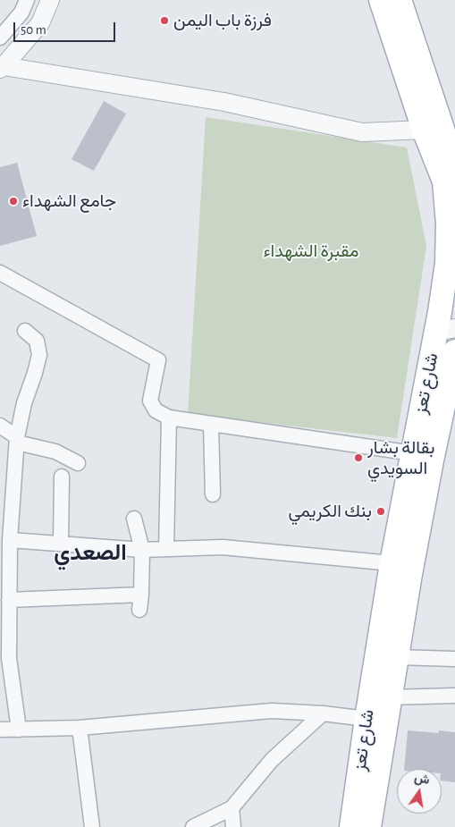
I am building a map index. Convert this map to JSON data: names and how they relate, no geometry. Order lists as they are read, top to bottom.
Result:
{
  "streets": {
    "main road": ["شارع تعز"]
  },
  "districts": ["الصعدي"],
  "parks": ["مقبرة الشهداء"],
  "places": [
    "فرزة باب اليمن",
    "جامع الشهداء",
    "بقالة بشار السويدي",
    "بنك الكريمي"
  ],
  "scale_bar": "50 m",
  "north": "top"
}
